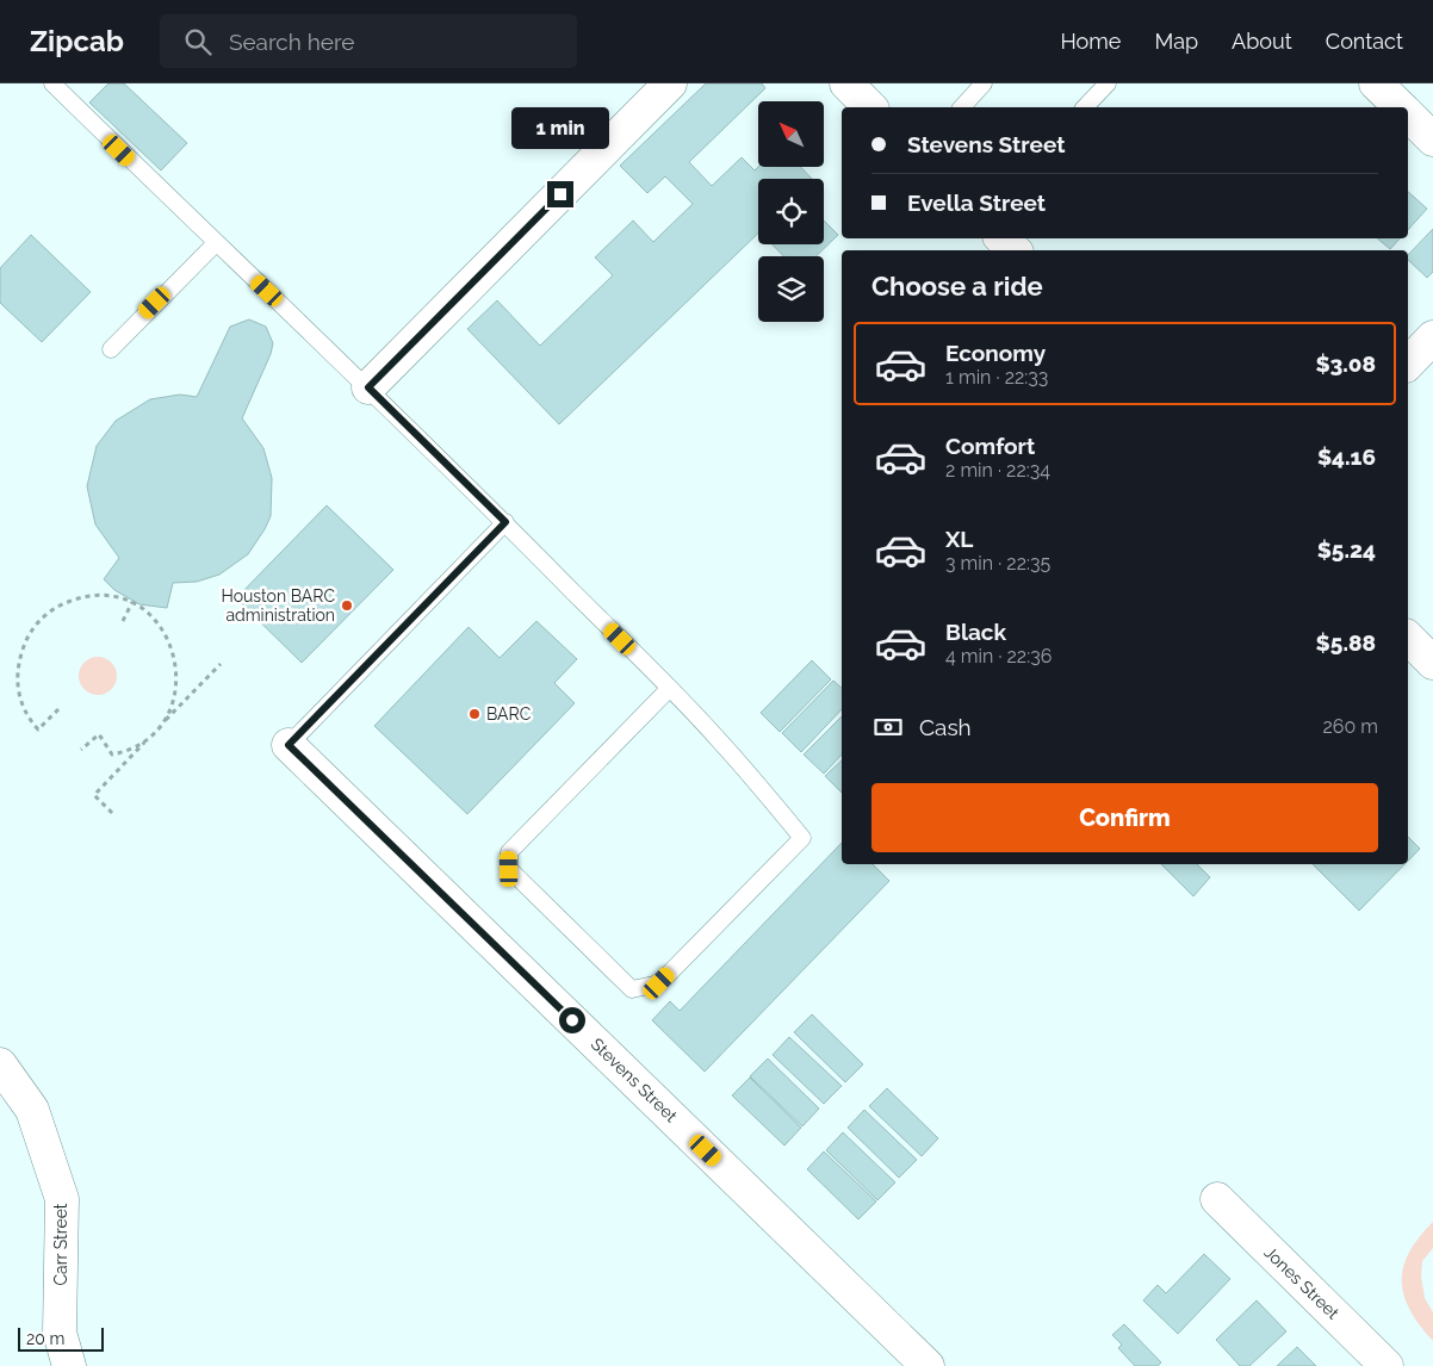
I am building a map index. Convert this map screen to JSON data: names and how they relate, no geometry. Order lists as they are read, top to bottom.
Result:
{
  "streets": {
    "street": ["Stevens Street", "Carr Street", "Jones Street"]
  },
  "places": ["Houston BARC administration", "BARC"],
  "scale_bar": "20 m",
  "north": "top left",
  "page": {
    "header": "Zipcab",
    "search": "Search here",
    "nav": [
      "Home",
      "Map",
      "About",
      "Contact"
    ],
    "bubble": "1 min",
    "banner": ["Stevens Street", "Evella Street"],
    "heading": "Choose a ride",
    "list": [
      {
        "name": "Economy",
        "note": "1 min · 22:33",
        "value": "$3.08"
      },
      {
        "name": "Comfort",
        "note": "2 min · 22:34",
        "value": "$4.16"
      },
      {
        "name": "XL",
        "note": "3 min · 22:35",
        "value": "$5.24"
      },
      {
        "name": "Black",
        "note": "4 min · 22:36",
        "value": "$5.88"
      }
    ],
    "pay": ["Cash", "260 m"],
    "buttons": "Confirm",
    "scale": "20 m"
  }
}
